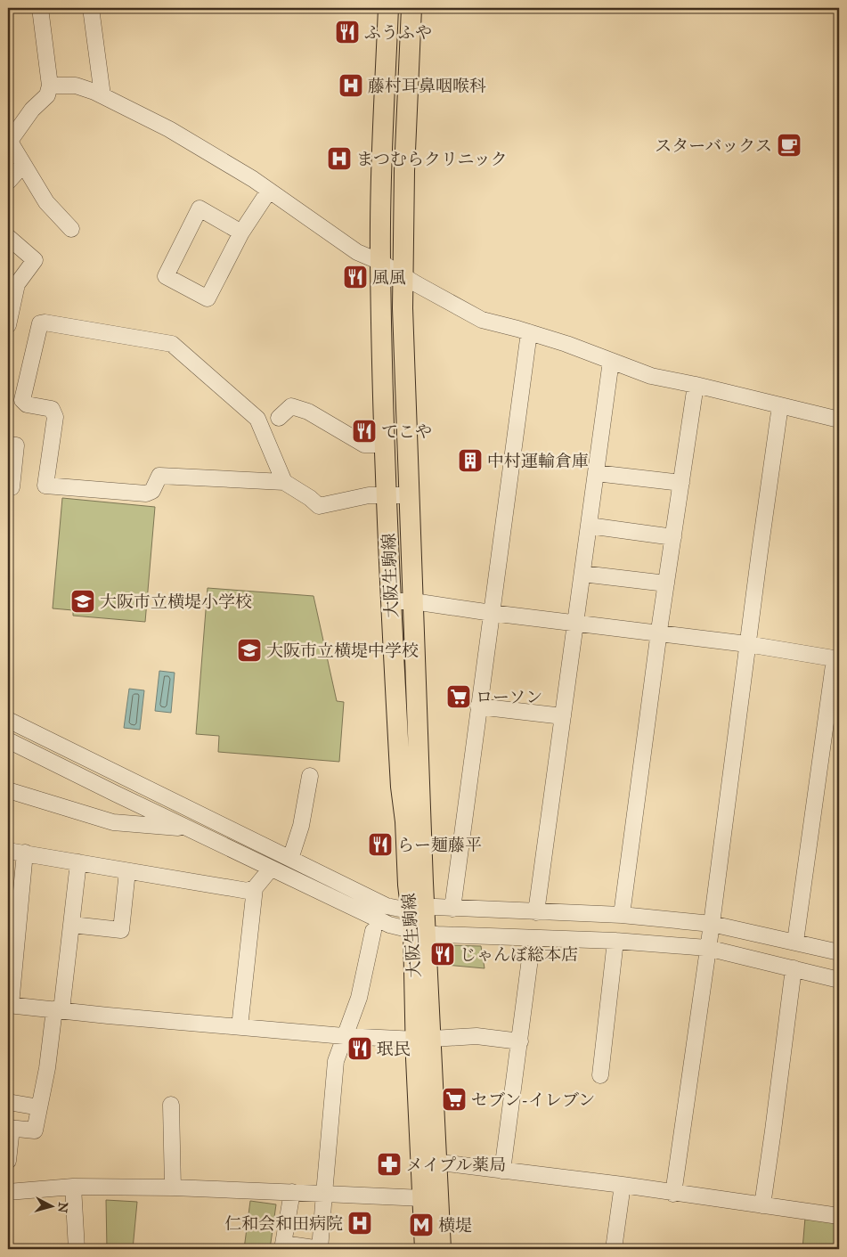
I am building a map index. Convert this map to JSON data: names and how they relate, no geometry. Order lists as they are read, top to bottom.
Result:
{
  "streets": {
    "main road": ["大阪生駒線"]
  },
  "places": {
    "restaurant": [
      "ふうふや",
      "風風",
      "てこや",
      "らー麺藤平",
      "じゃんぼ総本店",
      "珉民"
    ],
    "hospital": ["藤村耳鼻咽喉科", "まつむらクリニック", "仁和会和田病院"],
    "cafe": ["スターバックス"],
    "building": ["中村運輸倉庫"],
    "school or university": ["大阪市立横堤小学校", "大阪市立横堤中学校"],
    "supermarket": ["ローソン", "セブン-イレブン"],
    "pharmacy": ["メイプル薬局"],
    "metro station": ["横堤"]
  },
  "north": "right"
}
